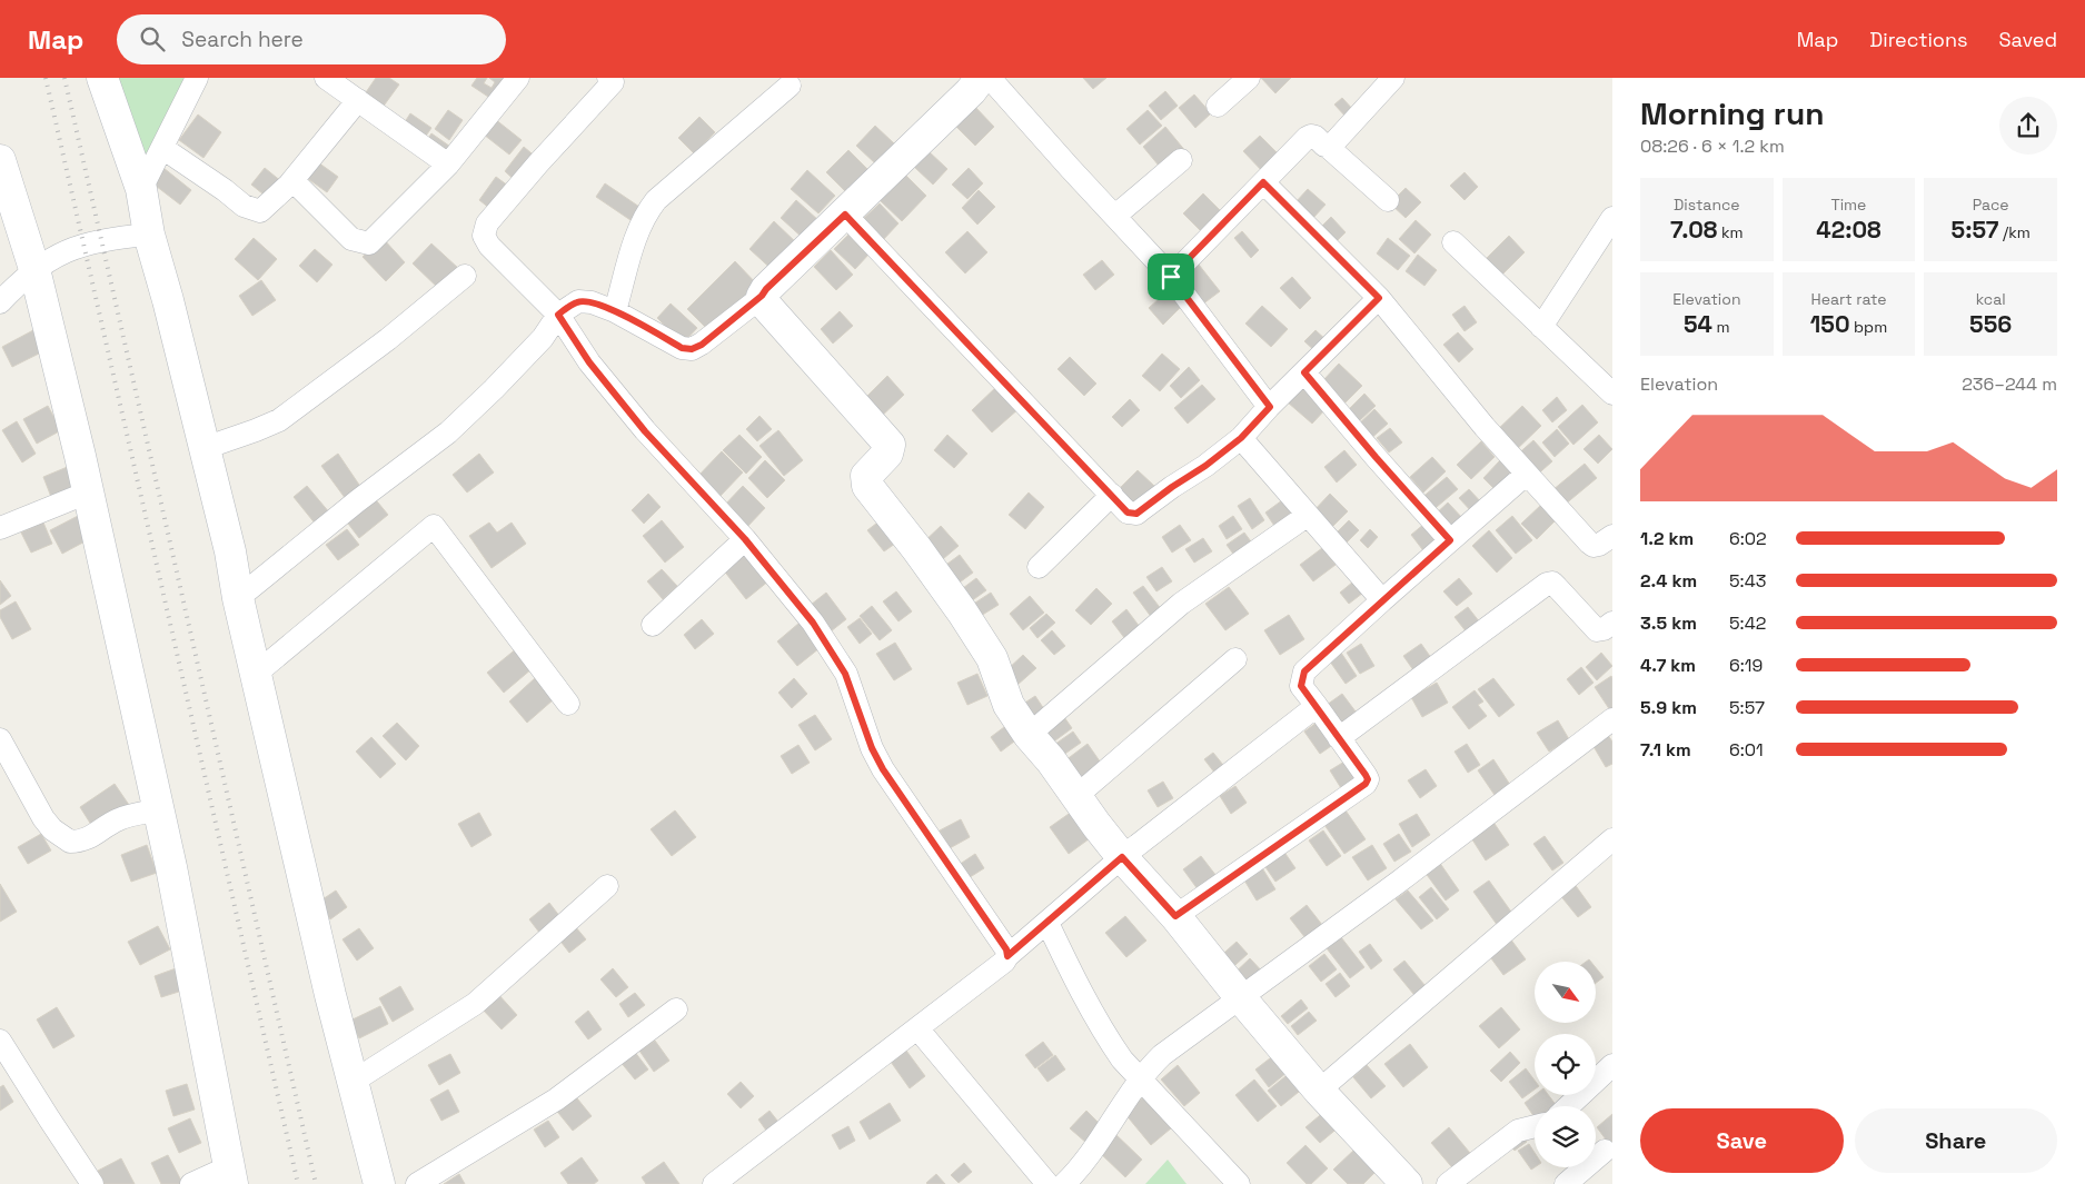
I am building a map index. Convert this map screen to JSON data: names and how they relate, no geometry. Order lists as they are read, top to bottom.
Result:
{
  "north": "bottom right",
  "page": {
    "header": "Map",
    "search": "Search here",
    "nav": ["Map", "Directions", "Saved"],
    "heading": ["Morning run", "08:26 · 6 × 1.2 km"],
    "stats": [
      ["Distance", "7.08 km"],
      ["Time", "42:08"],
      ["Pace", "5:57 /km"],
      ["Elevation", "54 m"],
      ["Heart rate", "150 bpm"],
      ["kcal", "556"]
    ],
    "chart": ["Elevation", "236–244 m"],
    "list": [
      {
        "name": "1.2 km",
        "note": "6:02"
      },
      {
        "name": "2.4 km",
        "note": "5:43"
      },
      {
        "name": "3.5 km",
        "note": "5:42"
      },
      {
        "name": "4.7 km",
        "note": "6:19"
      },
      {
        "name": "5.9 km",
        "note": "5:57"
      },
      {
        "name": "7.1 km",
        "note": "6:01"
      }
    ],
    "buttons": ["Save", "Share"]
  }
}
